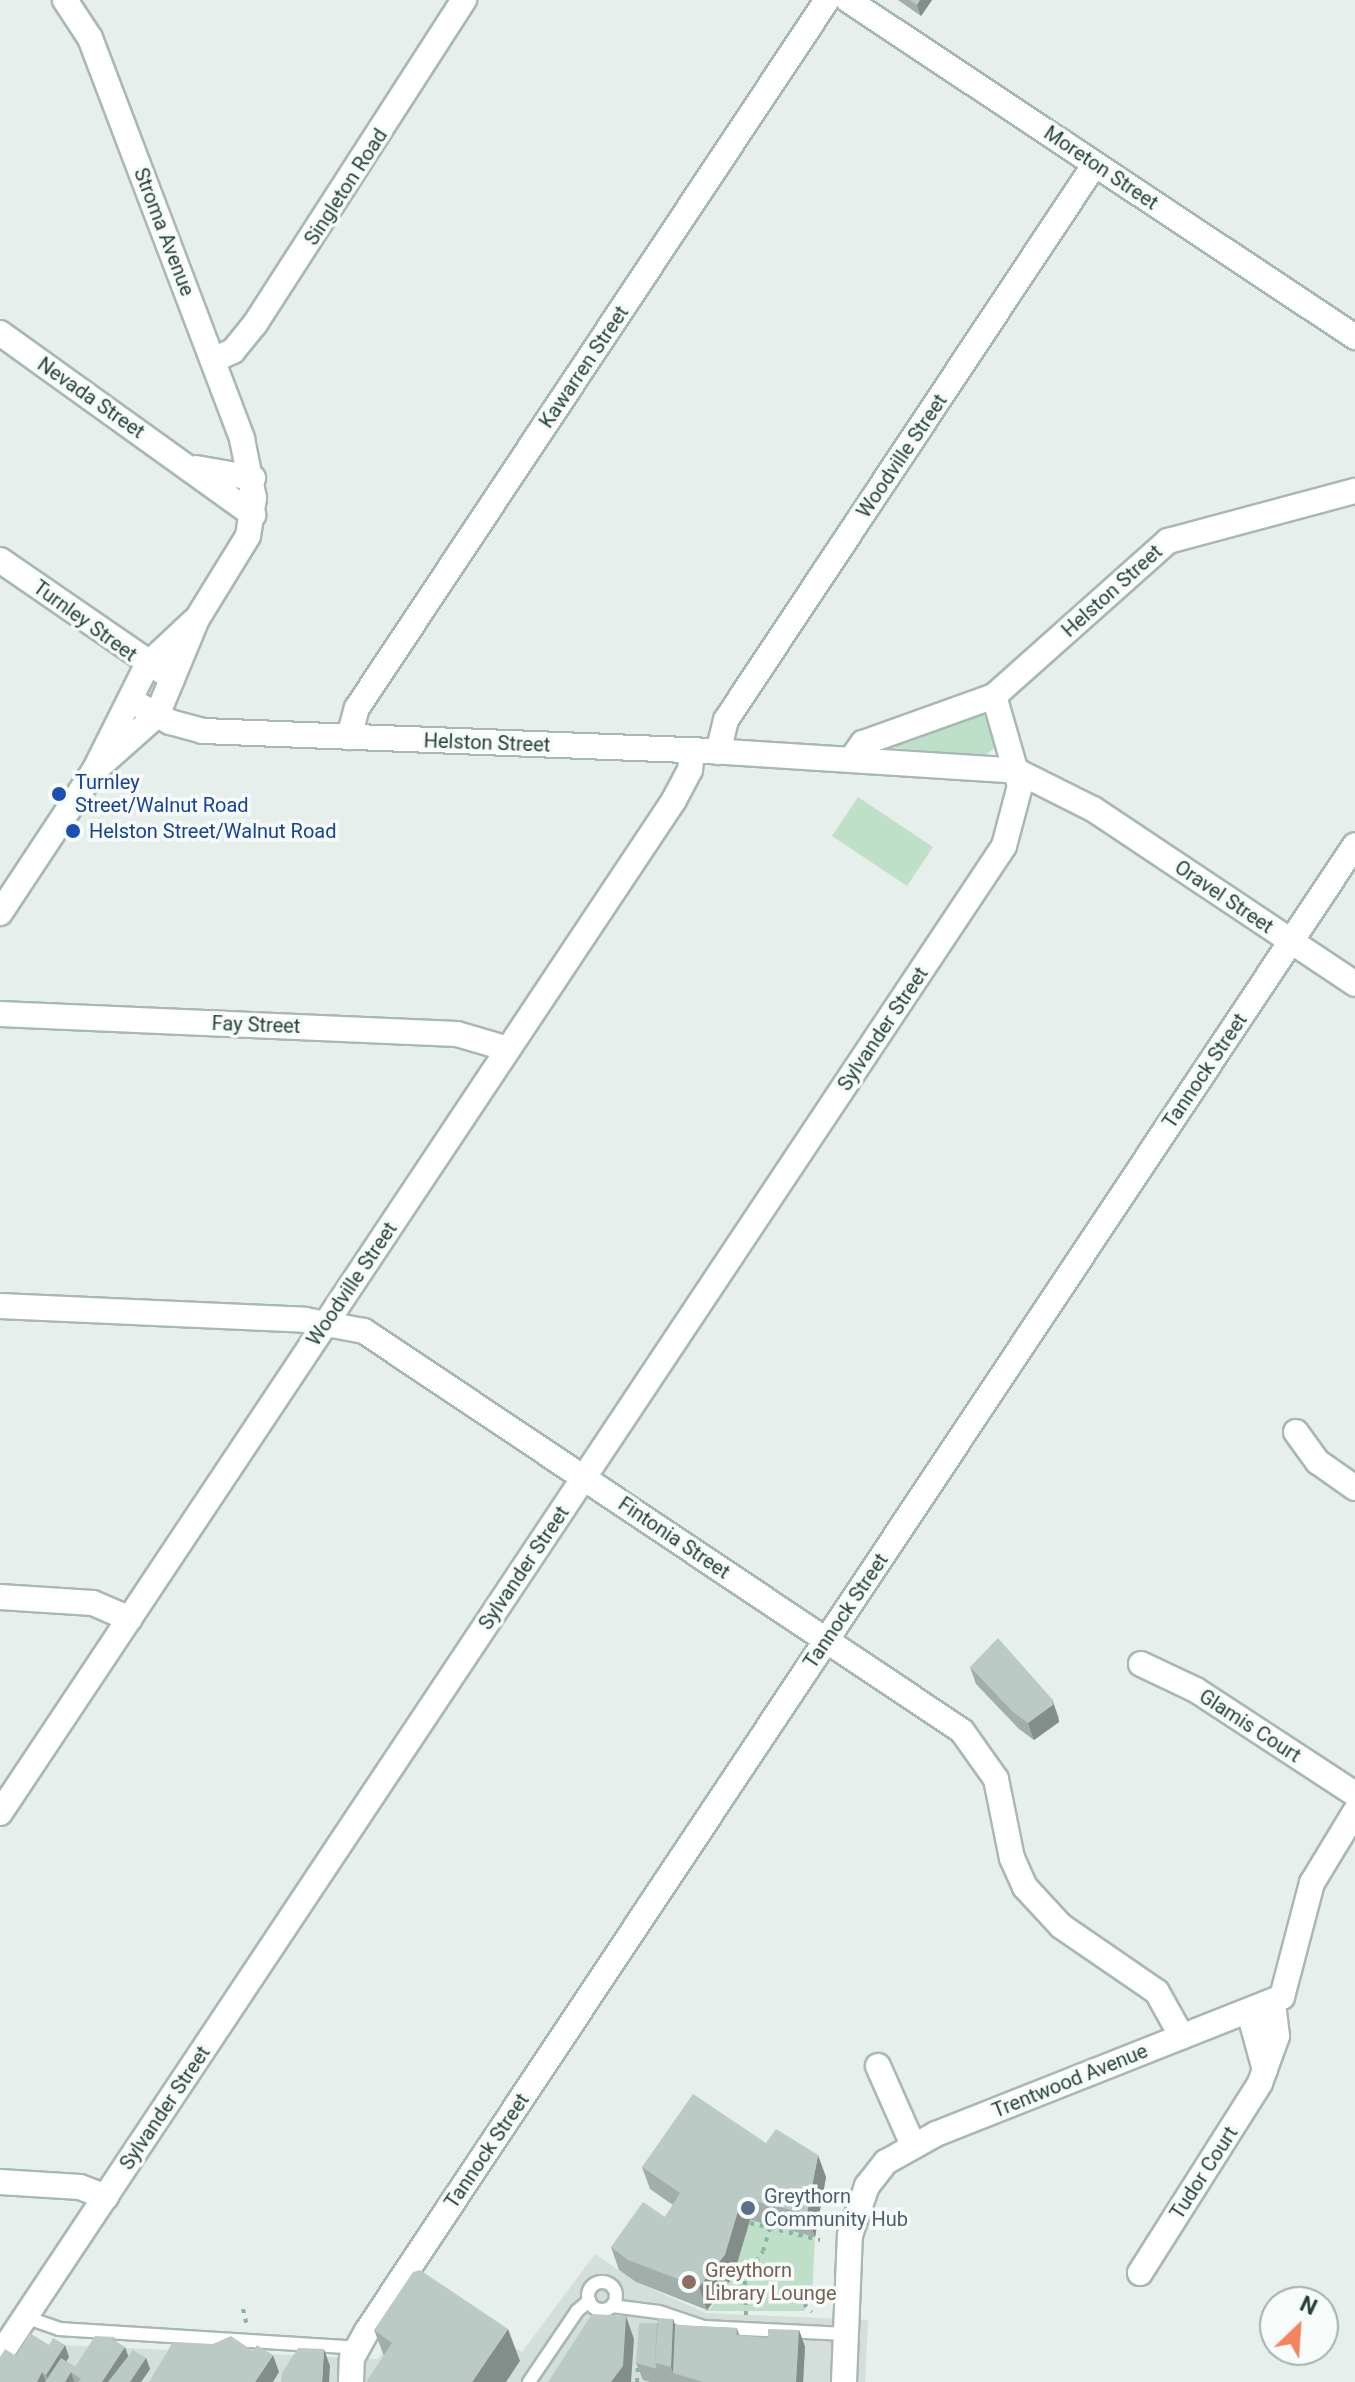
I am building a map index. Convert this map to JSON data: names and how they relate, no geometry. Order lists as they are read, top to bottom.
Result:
{
  "streets": {
    "street": [
      "Moreton Street",
      "Singleton Road",
      "Stroma Avenue",
      "Kawarren Street",
      "Nevada Street",
      "Woodville Street",
      "Helston Street",
      "Turnley Street",
      "Oravel Street",
      "Fay Street",
      "Sylvander Street",
      "Tannock Street",
      "Fintonia Street",
      "Glamis Court",
      "Trentwood Avenue",
      "Tudor Court"
    ]
  },
  "crossings": [
    ["Moreton Street", "Woodville Street"],
    ["Singleton Road", "Stroma Avenue"],
    ["Stroma Avenue", "Nevada Street"],
    ["Kawarren Street", "Helston Street"],
    ["Woodville Street", "Helston Street"],
    ["Woodville Street", "Fay Street"],
    ["Woodville Street", "Fintonia Street"],
    ["Helston Street", "Oravel Street"],
    ["Helston Street", "Sylvander Street"],
    ["Oravel Street", "Tannock Street"],
    ["Sylvander Street", "Fintonia Street"],
    ["Tannock Street", "Fintonia Street"],
    ["Fintonia Street", "Trentwood Avenue"],
    ["Trentwood Avenue", "Tudor Court"]
  ],
  "places": [
    "Turnley Street/Walnut Road",
    "Helston Street/Walnut Road",
    "Greythorn Community Hub",
    "Greythorn Library Lounge"
  ],
  "north": "top right"
}
